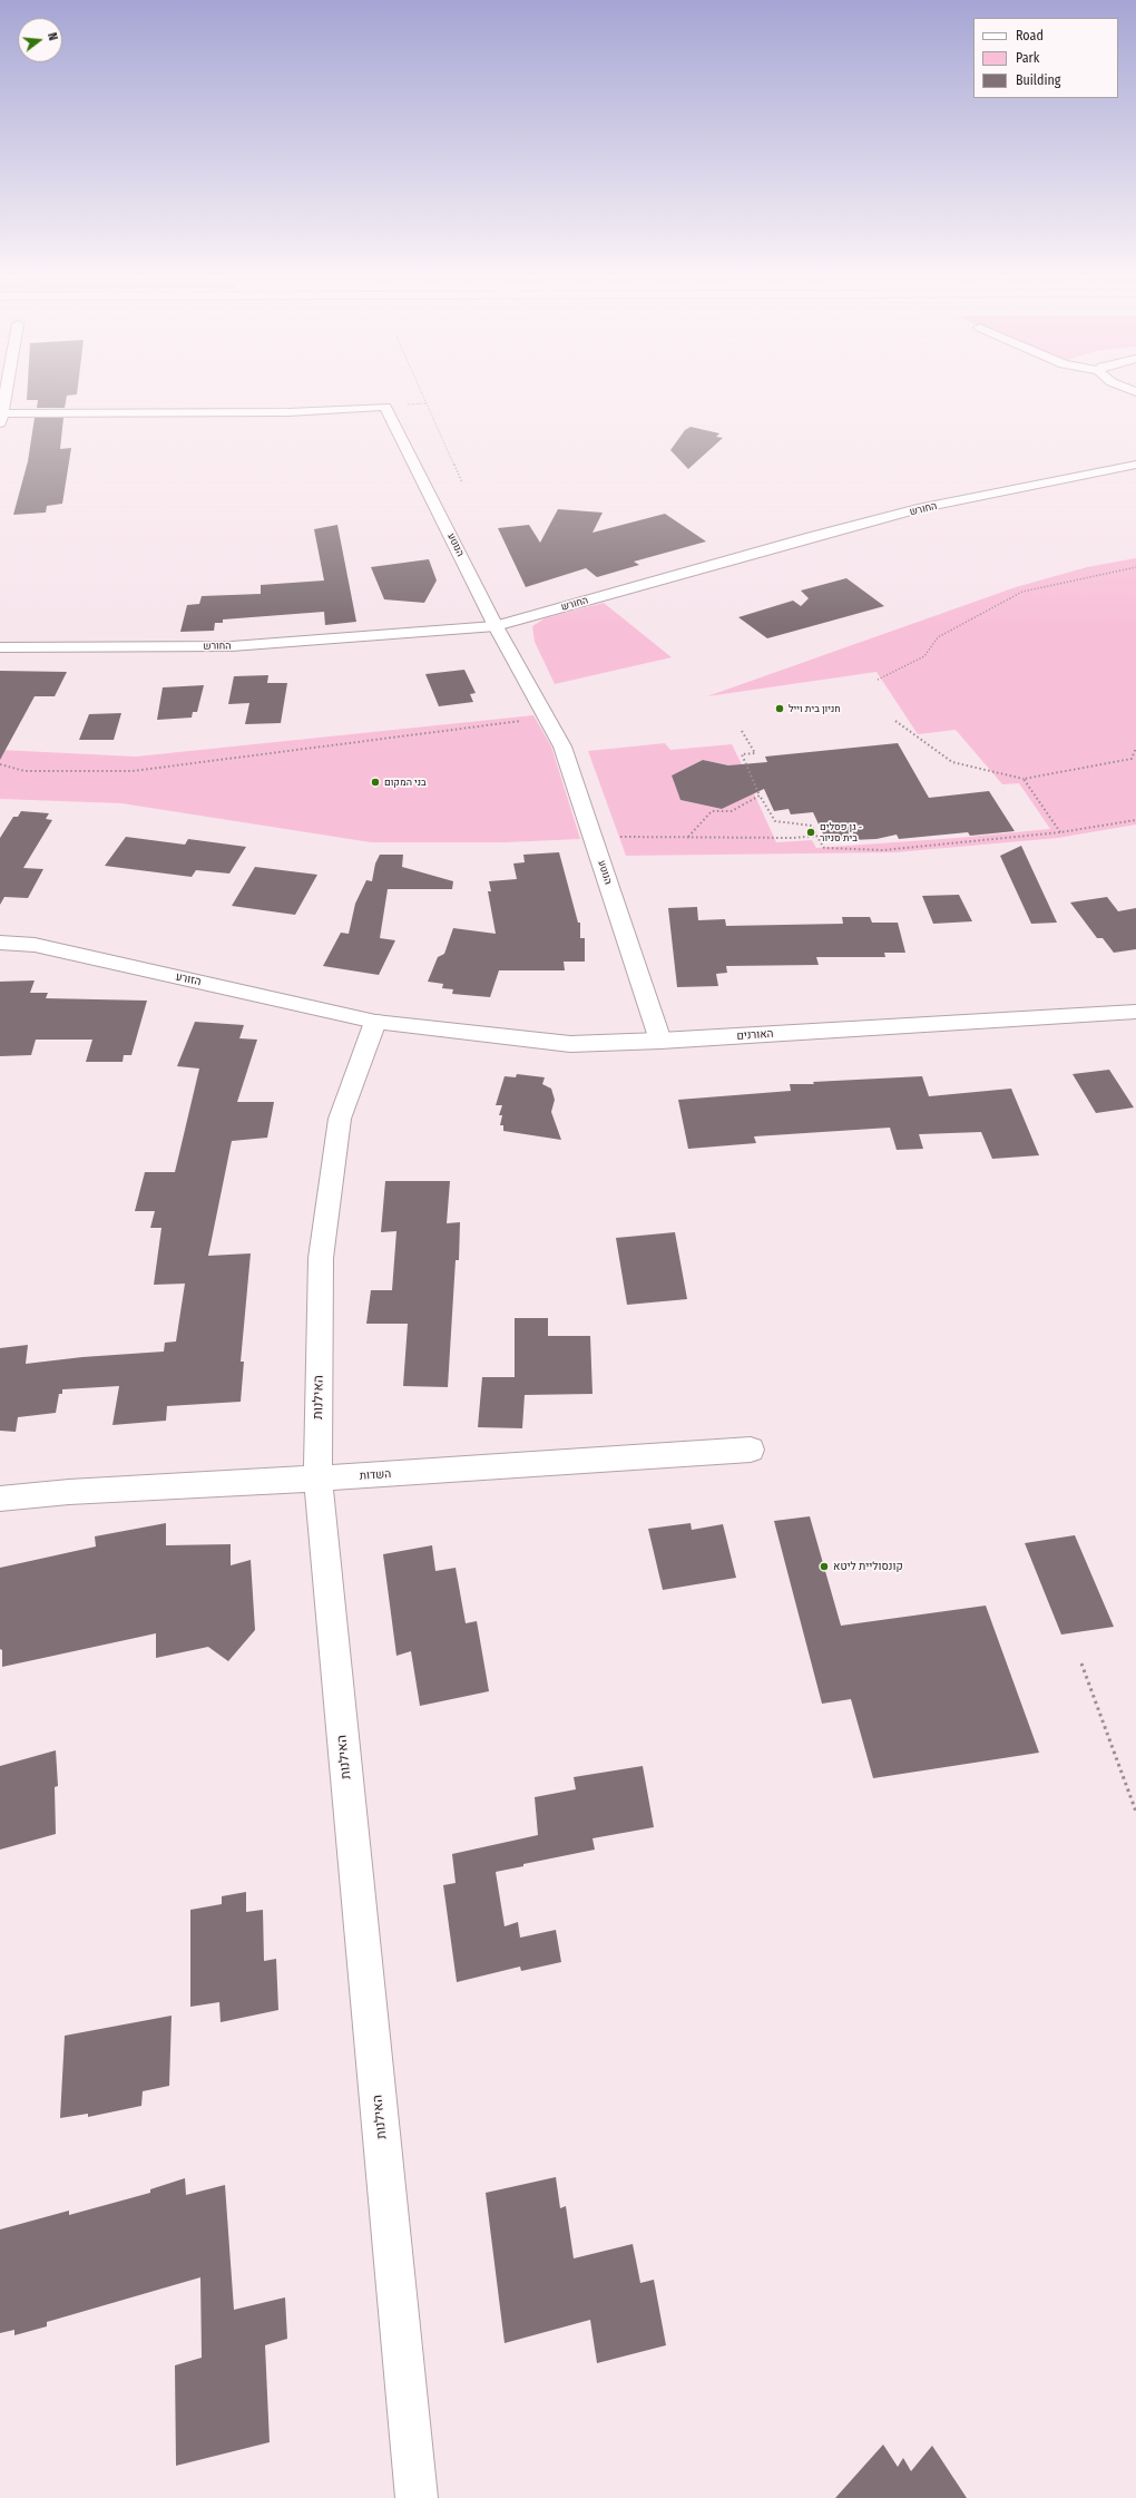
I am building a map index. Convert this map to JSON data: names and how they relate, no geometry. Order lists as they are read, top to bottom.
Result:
{
  "streets": {
    "main road": [
      "החורש",
      "הנוטע",
      "הזורע",
      "האורנים",
      "האילנות",
      "השדות"
    ]
  },
  "crossings": [
    ["החורש", "הנוטע"],
    ["הנוטע", "האורנים"],
    ["הזורע", "האורנים"],
    ["הזורע", "האילנות"],
    ["האורנים", "האילנות"],
    ["האילנות", "השדות"]
  ],
  "places": [
    "חניון בית וייל",
    "בני המקום",
    "גן פסלים - בית סניור",
    "קונסוליית ליטא"
  ],
  "legend": ["Road", "Park", "Building"],
  "north": "right"
}
